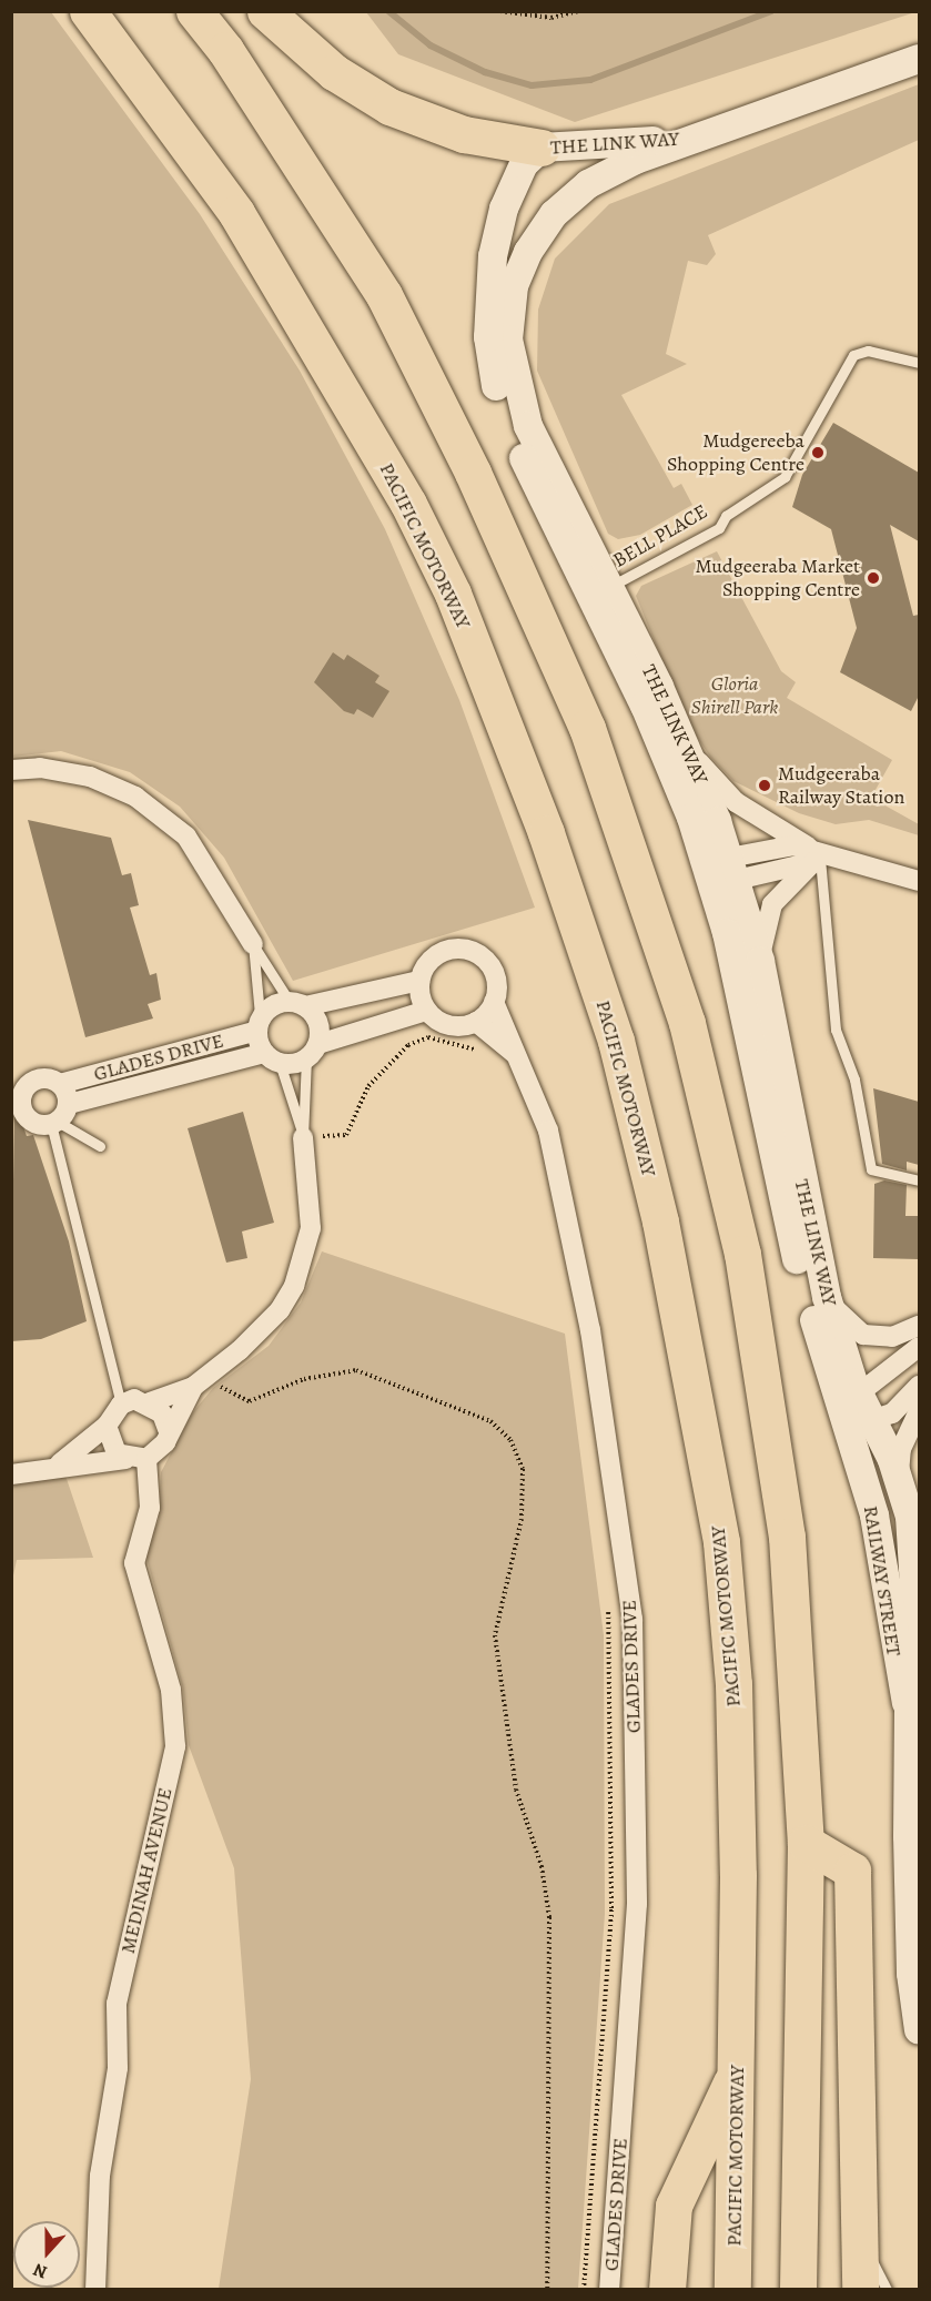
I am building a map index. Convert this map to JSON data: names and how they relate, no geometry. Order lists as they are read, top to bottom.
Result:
{
  "streets": {
    "highway": ["PACIFIC MOTORWAY"],
    "main road": ["THE LINK WAY", "RAILWAY STREET"],
    "street": ["GLADES DRIVE", "MEDINAH AVENUE"],
    "lane": ["BELL PLACE"]
  },
  "crossings": [
    ["THE LINK WAY", "BELL PLACE"],
    ["THE LINK WAY", "RAILWAY STREET"]
  ],
  "parks": ["Gloria Shirell Park"],
  "places": ["Mudgereeba Shopping Centre", "Mudgeeraba Market Shopping Centre", "Mudgeeraba Railway Station"],
  "north": "bottom"
}
